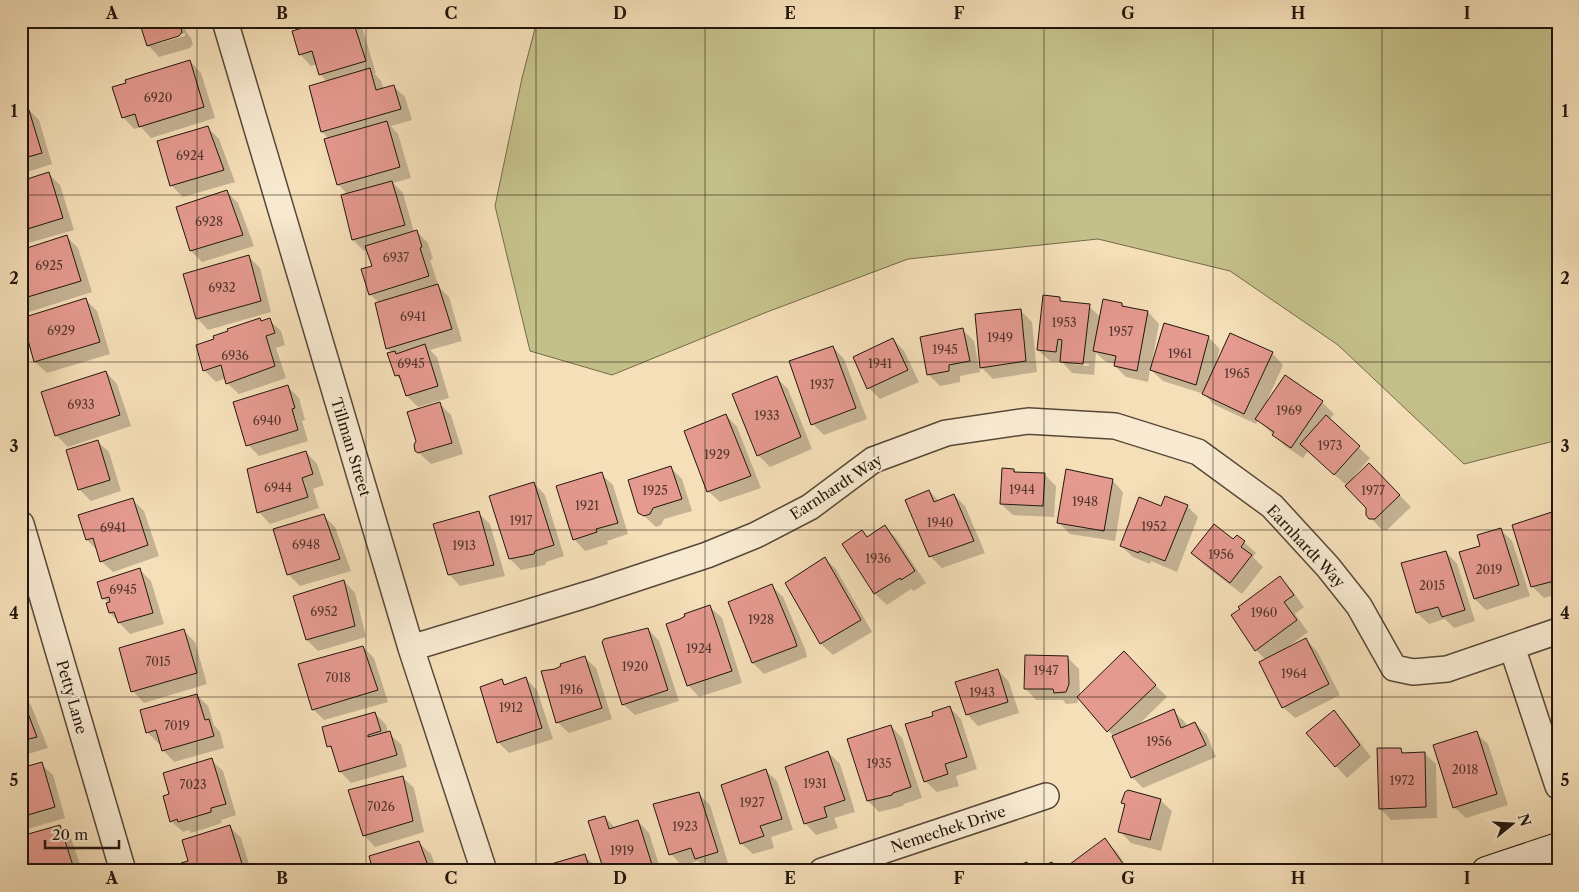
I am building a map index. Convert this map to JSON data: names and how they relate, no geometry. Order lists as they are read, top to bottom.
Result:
{
  "streets": {
    "street": [
      "Tillman Street",
      "Earnhardt Way",
      "Petty Lane",
      "Nemechek Drive"
    ]
  },
  "crossings": [
    ["Tillman Street", "Earnhardt Way"]
  ],
  "house_numbers": [
    "6920",
    "6924",
    "6928",
    "6937",
    "6925",
    "6932",
    "6941",
    "1953",
    "6929",
    "1957",
    "1949",
    "1945",
    "1961",
    "6936",
    "6945",
    "1941",
    "1965",
    "1937",
    "6933",
    "1969",
    "1933",
    "6940",
    "1973",
    "1929",
    "6944",
    "1944",
    "1925",
    "1977",
    "1948",
    "1921",
    "1917",
    "1940",
    "1952",
    "6941",
    "6948",
    "1913",
    "1956",
    "1936",
    "2019",
    "2015",
    "6945",
    "6952",
    "1960",
    "1928",
    "1924",
    "7015",
    "1920",
    "1947",
    "1964",
    "7018",
    "1916",
    "1943",
    "1912",
    "7019",
    "1956",
    "1935",
    "2018",
    "1972",
    "1931",
    "7023",
    "1927",
    "7026",
    "1923",
    "1919"
  ],
  "scale_bar": "20 m",
  "north": "right",
  "grid": {
    "columns": [
      "A",
      "B",
      "C",
      "D",
      "E",
      "F",
      "G",
      "H",
      "I"
    ],
    "rows": [
      "1",
      "2",
      "3",
      "4",
      "5"
    ]
  }
}
